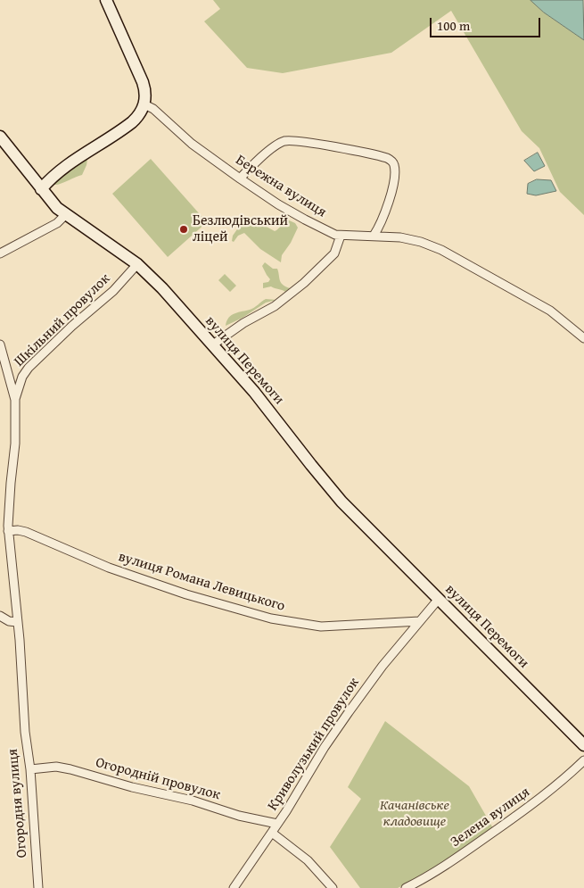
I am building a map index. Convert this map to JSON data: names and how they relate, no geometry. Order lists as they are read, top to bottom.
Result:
{
  "streets": {
    "street": [
      "Бережна вулиця",
      "Шкільний провулок",
      "вулиця Перемоги",
      "вулиця Романа Левицького",
      "Криволузький провулок",
      "Огородній провулок",
      "Огородня вулиця",
      "Зелена вулиця"
    ]
  },
  "crossings": [
    ["Шкільний провулок", "вулиця Перемоги"],
    ["Шкільний провулок", "Огородня вулиця"],
    ["вулиця Перемоги", "Криволузький провулок"],
    ["вулиця Романа Левицького", "Криволузький провулок"],
    ["вулиця Романа Левицького", "Огородня вулиця"],
    ["Криволузький провулок", "Огородній провулок"],
    ["Огородній провулок", "Огородня вулиця"]
  ],
  "parks": ["Качанівське кладовище"],
  "places": ["Безлюдівський ліцей"],
  "scale_bar": "100 m"
}
